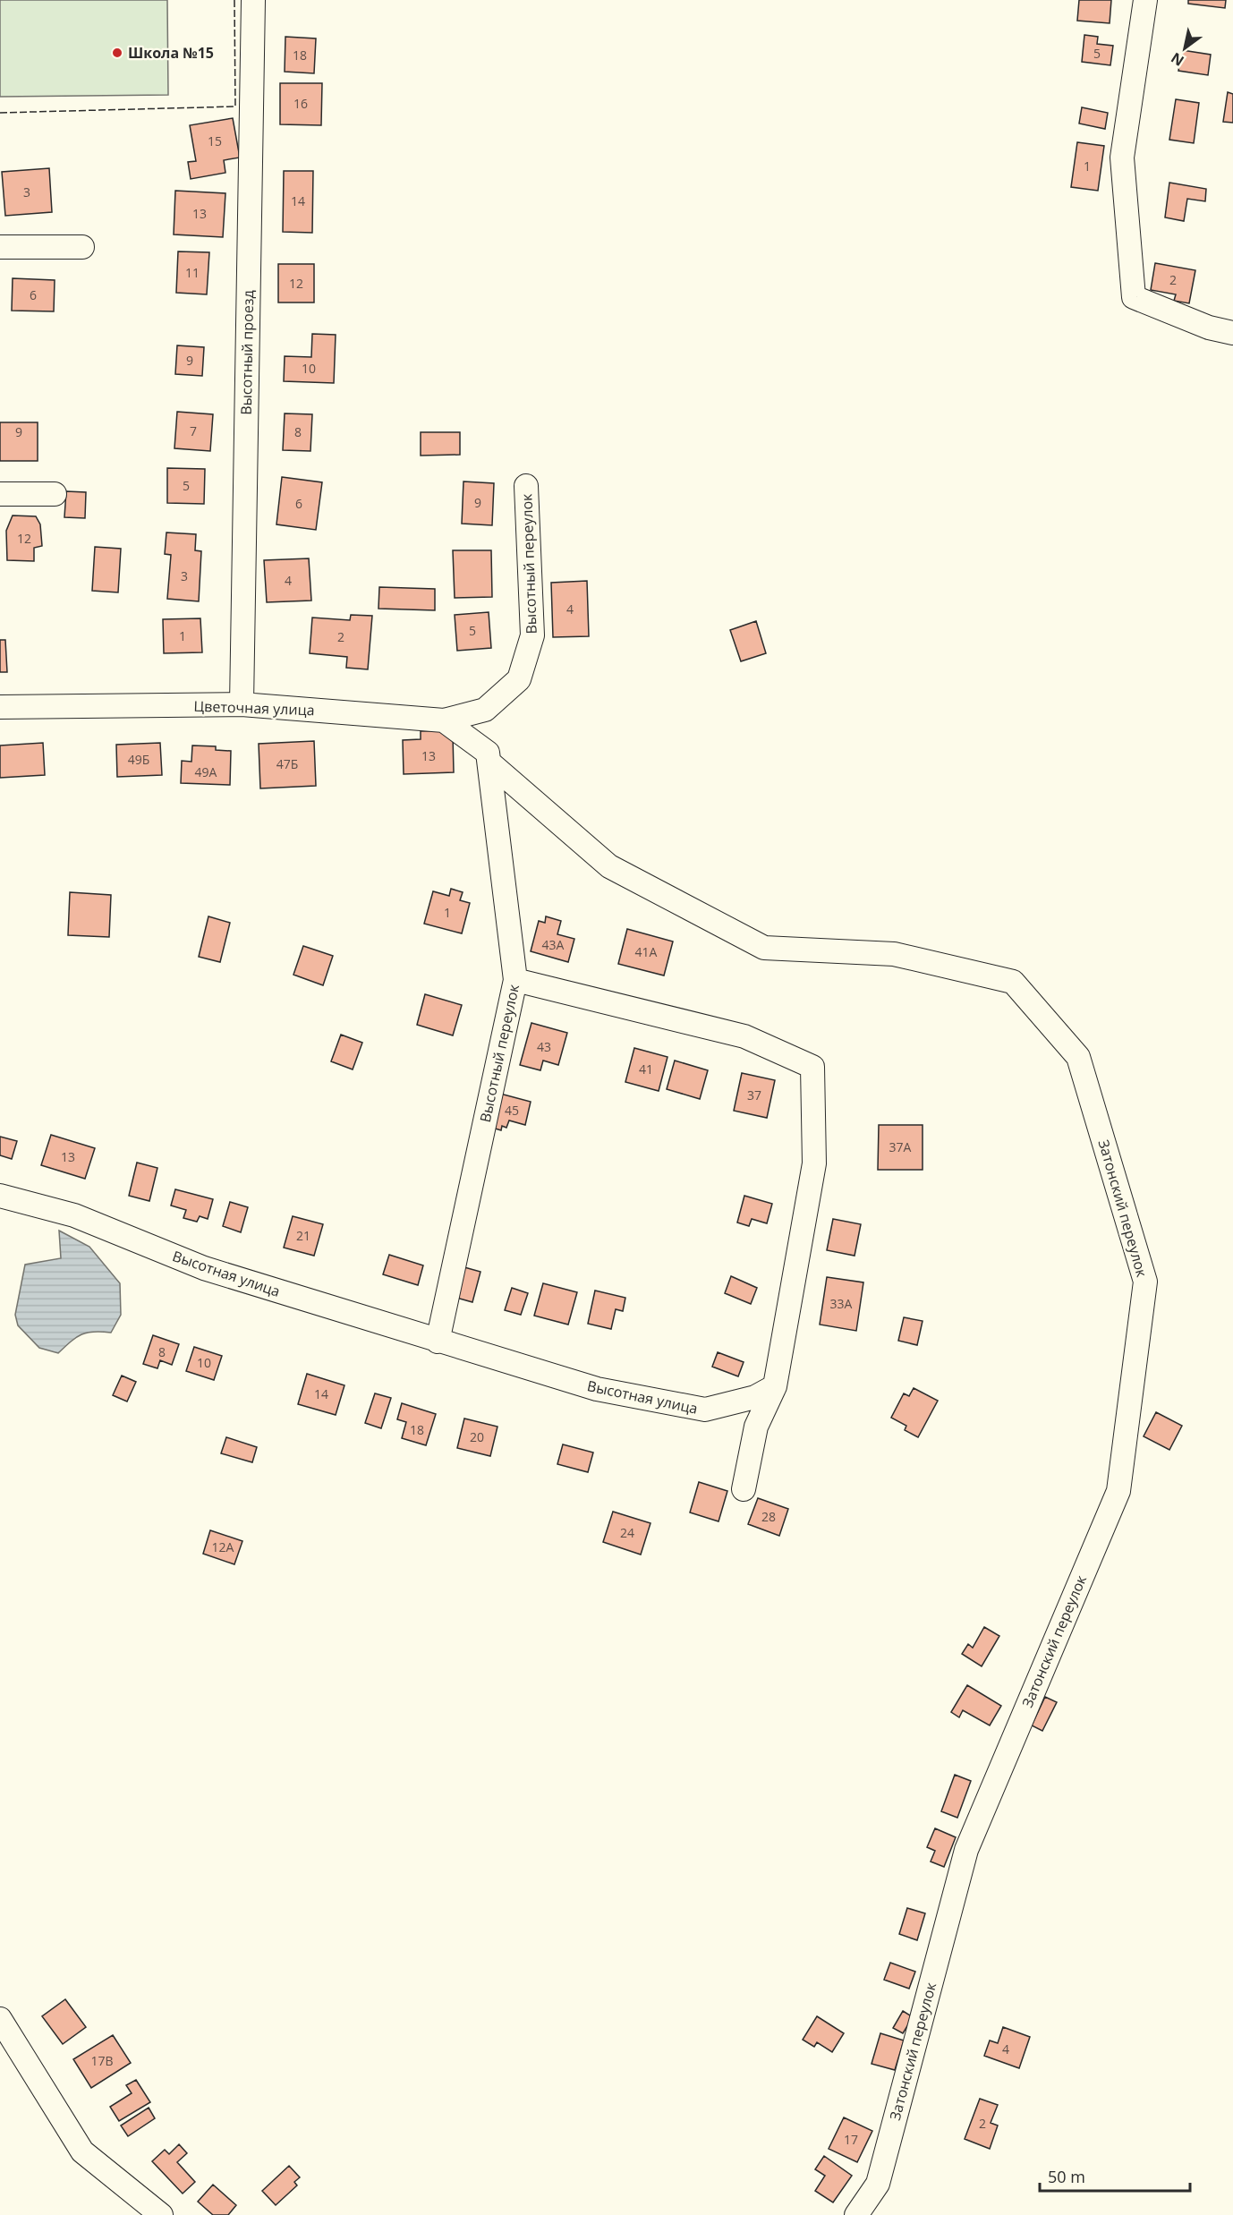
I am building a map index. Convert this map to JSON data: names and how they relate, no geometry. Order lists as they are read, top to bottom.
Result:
{
  "streets": {
    "street": [
      "Высотный проезд",
      "Высотный переулок",
      "Цветочная улица",
      "Затонский переулок",
      "Высотная улица"
    ]
  },
  "crossings": [
    ["Высотный проезд", "Цветочная улица"],
    ["Высотный переулок", "Цветочная улица"],
    ["Высотный переулок", "Затонский переулок"],
    ["Высотный переулок", "Высотная улица"]
  ],
  "places": ["Школа №15"],
  "house_numbers": [
    "5",
    "18",
    "16",
    "15",
    "1",
    "3",
    "14",
    "13",
    "11",
    "2",
    "12",
    "6",
    "9",
    "10",
    "7",
    "9",
    "8",
    "5",
    "9",
    "6",
    "12",
    "3",
    "4",
    "4",
    "5",
    "1",
    "2",
    "13",
    "49Б",
    "47Б",
    "49А",
    "1",
    "43А",
    "41А",
    "43",
    "41",
    "37",
    "45",
    "37А",
    "13",
    "21",
    "33А",
    "8",
    "10",
    "14",
    "18",
    "20",
    "28",
    "24",
    "12А",
    "4",
    "17В",
    "2",
    "17"
  ],
  "scale_bar": "50 m",
  "north": "bottom left"
}
